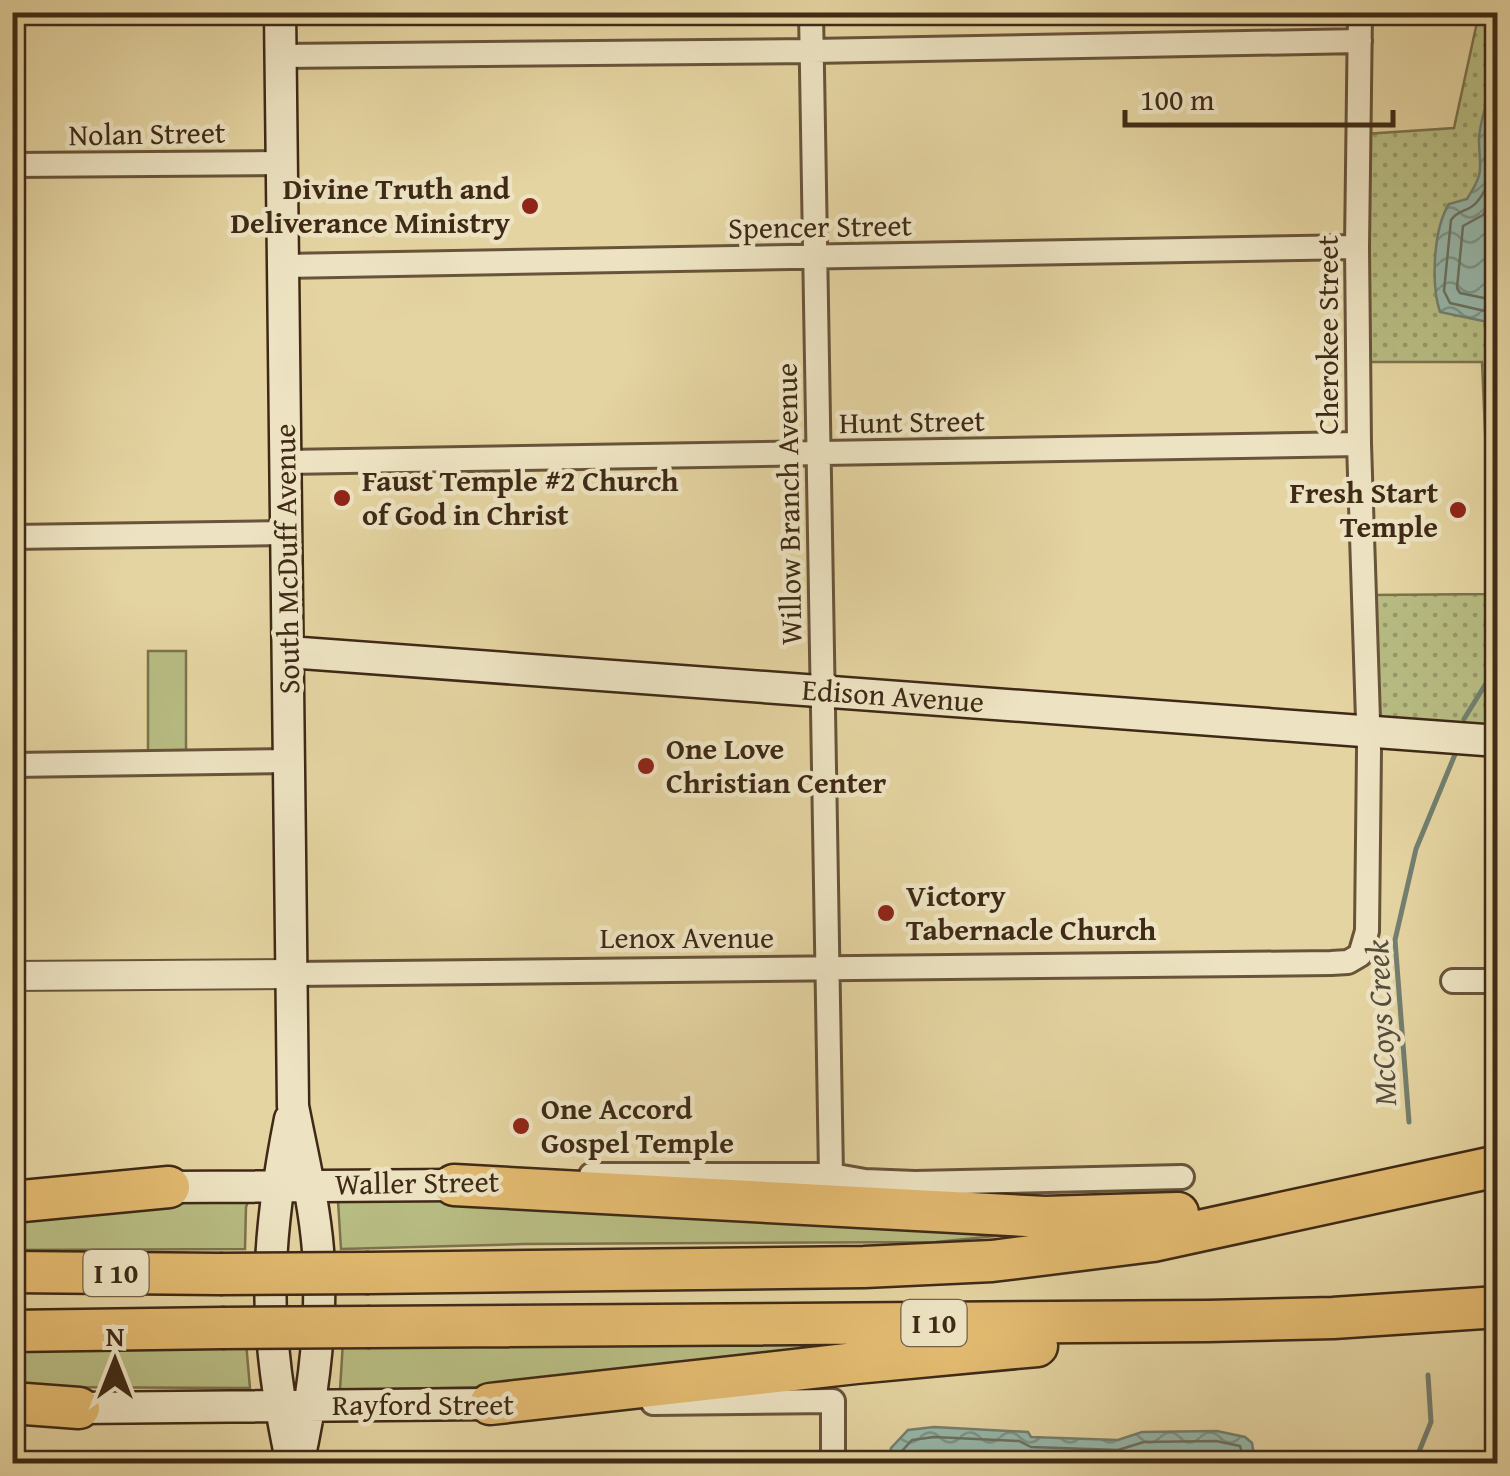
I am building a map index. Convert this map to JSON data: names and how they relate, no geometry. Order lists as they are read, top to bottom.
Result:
{
  "streets": {
    "highway": ["I 10"],
    "main road": [
      "South McDuff Avenue",
      "Edison Avenue",
      "Waller Street",
      "Rayford Street"
    ],
    "street": [
      "Nolan Street",
      "Spencer Street",
      "Cherokee Street",
      "Hunt Street",
      "Willow Branch Avenue",
      "Lenox Avenue"
    ]
  },
  "crossings": [
    ["Nolan Street", "South McDuff Avenue"],
    ["Spencer Street", "Cherokee Street"],
    ["Spencer Street", "Willow Branch Avenue"],
    ["Spencer Street", "South McDuff Avenue"],
    ["Cherokee Street", "Hunt Street"],
    ["Cherokee Street", "Edison Avenue"],
    ["Cherokee Street", "Lenox Avenue"],
    ["Hunt Street", "Willow Branch Avenue"],
    ["Hunt Street", "South McDuff Avenue"],
    ["Willow Branch Avenue", "Edison Avenue"],
    ["Willow Branch Avenue", "Lenox Avenue"],
    ["Willow Branch Avenue", "Waller Street"],
    ["South McDuff Avenue", "Edison Avenue"],
    ["South McDuff Avenue", "Lenox Avenue"],
    ["South McDuff Avenue", "Waller Street"],
    ["South McDuff Avenue", "Rayford Street"]
  ],
  "water": ["McCoys Creek"],
  "places": [
    "Divine Truth and Deliverance Ministry",
    "Faust Temple #2 Church of God in Christ",
    "Fresh Start Temple",
    "One Love Christian Center",
    "Victory Tabernacle Church",
    "One Accord Gospel Temple"
  ],
  "scale_bar": "100 m",
  "north": "top"
}
